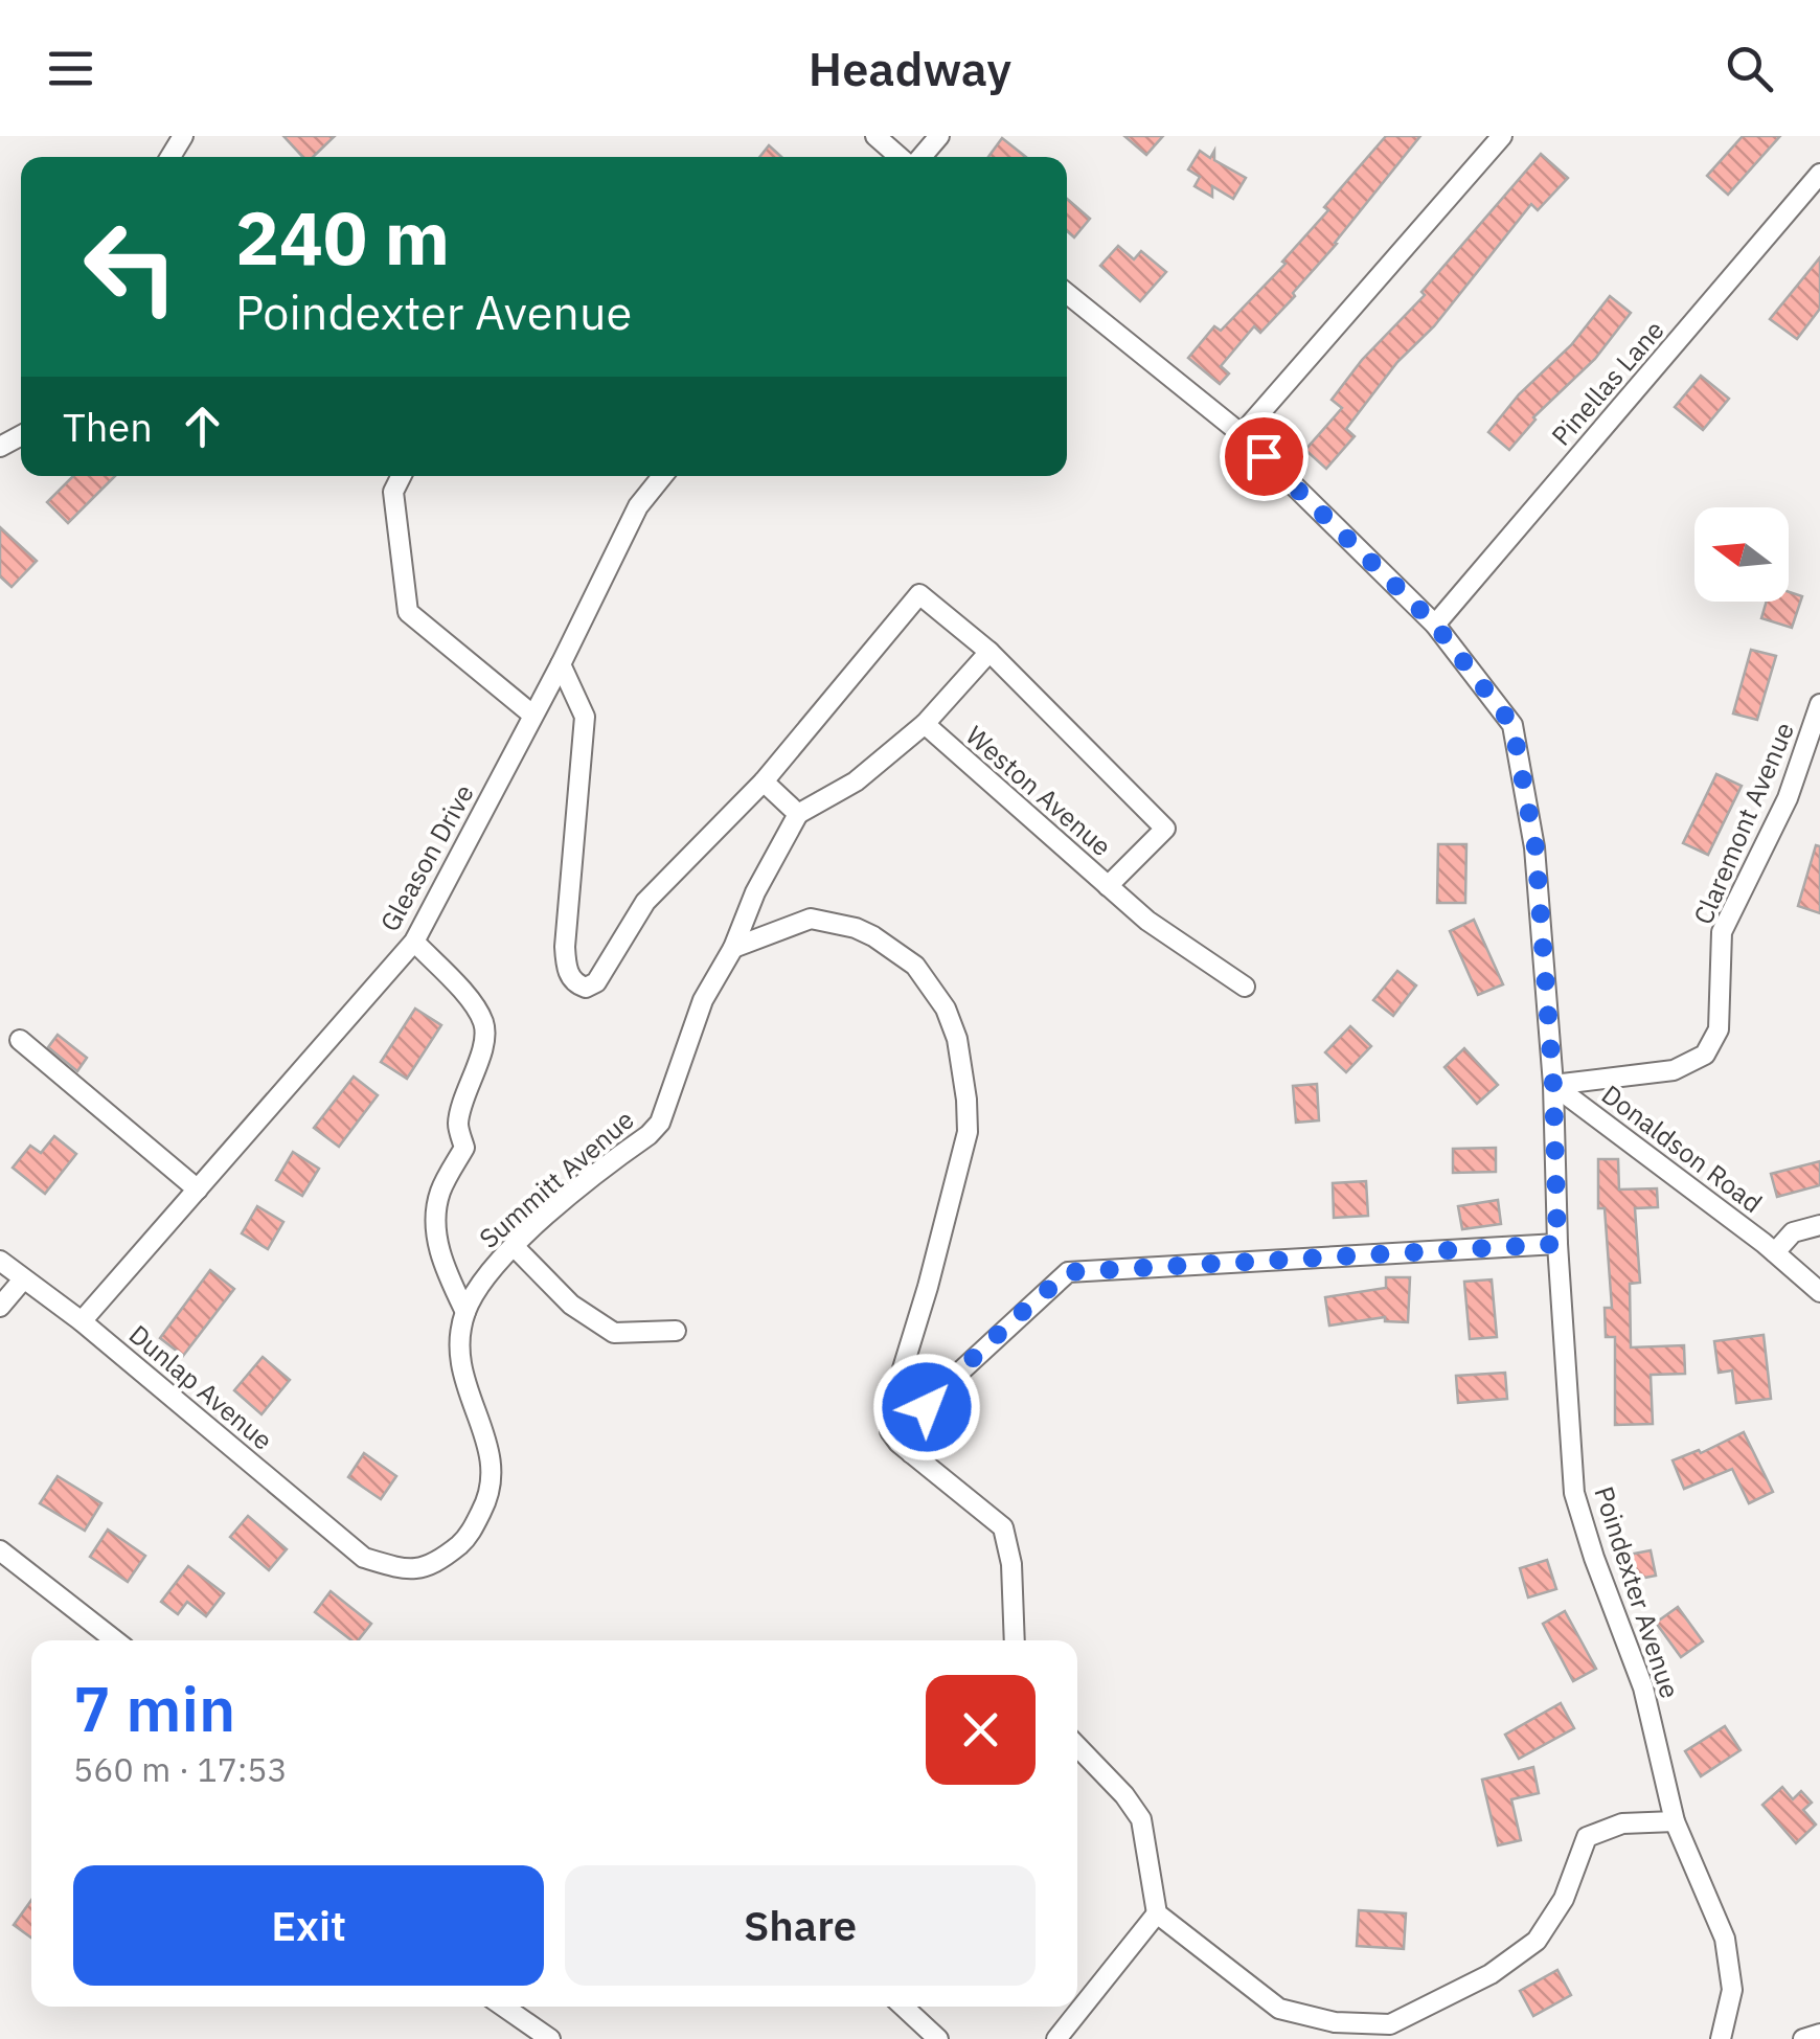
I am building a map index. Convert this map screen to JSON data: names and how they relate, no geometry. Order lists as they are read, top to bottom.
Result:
{
  "streets": {
    "street": [
      "Pinellas Lane",
      "Weston Avenue",
      "Claremont Avenue",
      "Gleason Drive",
      "Donaldson Road",
      "Summitt Avenue",
      "Dunlap Avenue",
      "Poindexter Avenue"
    ]
  },
  "crossings": [
    ["Claremont Avenue", "Donaldson Road"],
    ["Claremont Avenue", "Poindexter Avenue"],
    ["Gleason Drive", "Dunlap Avenue"],
    ["Donaldson Road", "Poindexter Avenue"],
    ["Summitt Avenue", "Dunlap Avenue"]
  ],
  "north": "left",
  "page": {
    "header": "Headway",
    "turn": ["240 m", "Poindexter Avenue"],
    "then": "Then",
    "heading": ["7 min", "560 m · 17:53"],
    "buttons": ["Exit", "Share"]
  }
}
